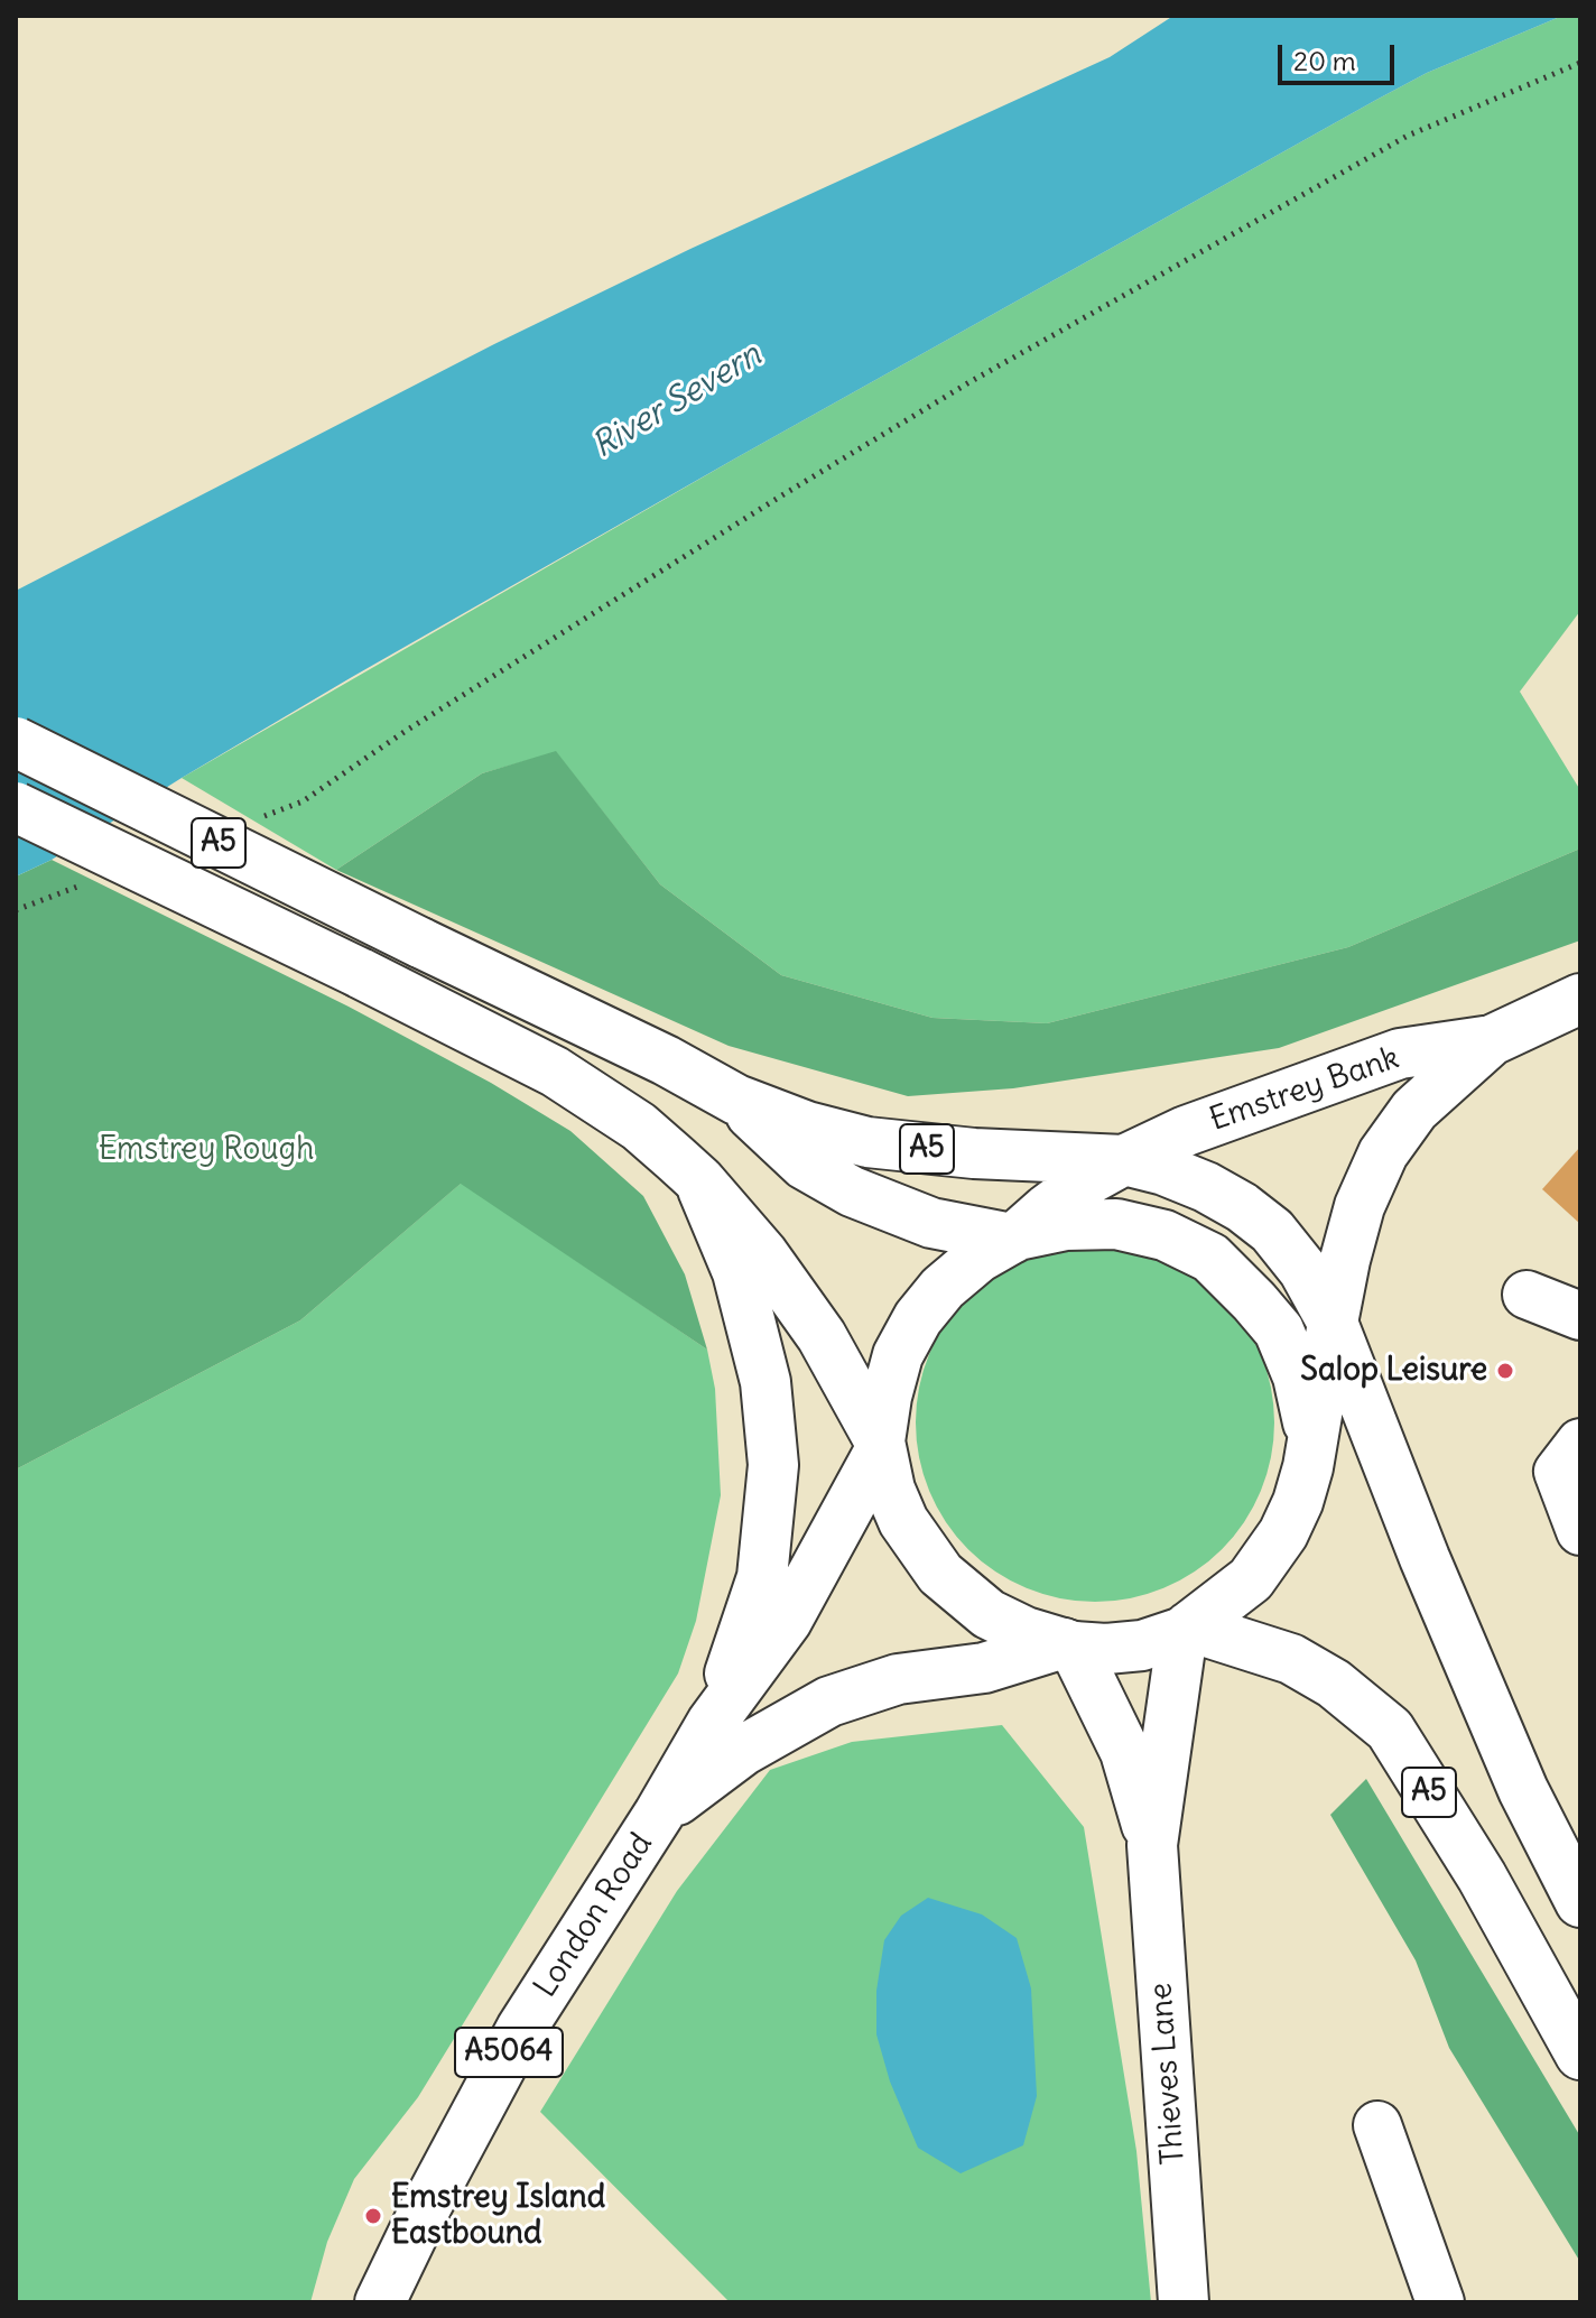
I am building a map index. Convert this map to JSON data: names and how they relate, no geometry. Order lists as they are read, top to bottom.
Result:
{
  "streets": {
    "main road": [
      "A5",
      "Emstrey Bank",
      "London Road",
      "A5064",
      "Thieves Lane"
    ]
  },
  "crossings": [
    ["A5", "Emstrey Bank"],
    ["A5", "London Road"],
    ["Emstrey Bank", "London Road"]
  ],
  "water": ["River Severn"],
  "parks": ["Emstrey Rough"],
  "places": ["Salop Leisure", "Emstrey Island Eastbound"],
  "scale_bar": "20 m"
}
